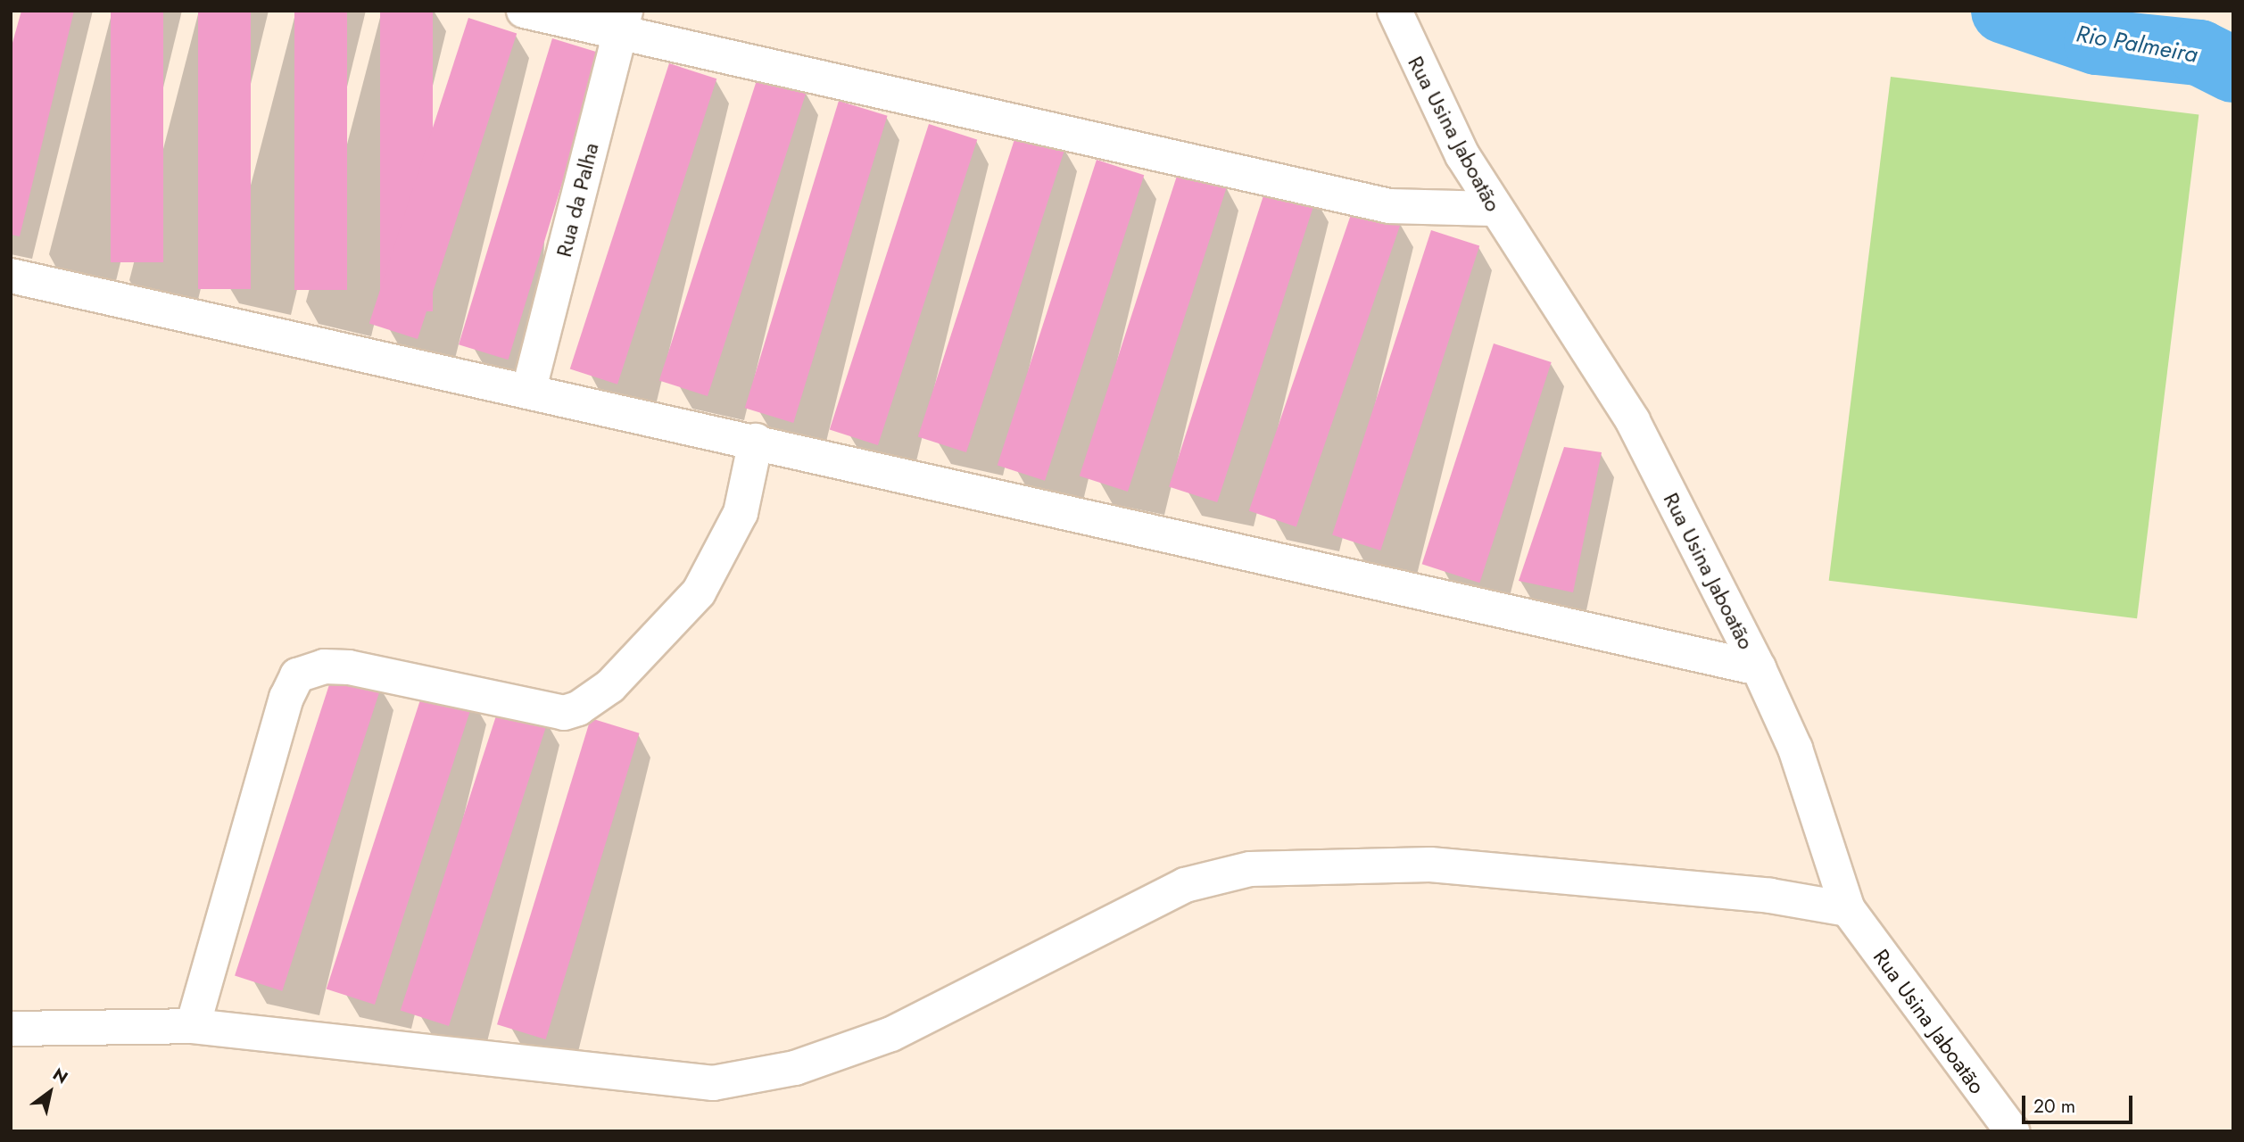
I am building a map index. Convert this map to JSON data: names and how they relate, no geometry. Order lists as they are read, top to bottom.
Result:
{
  "streets": {
    "street": ["Rua Usina Jaboatão", "Rua da Palha"]
  },
  "water": ["Rio Palmeira"],
  "scale_bar": "20 m",
  "north": "top right"
}
